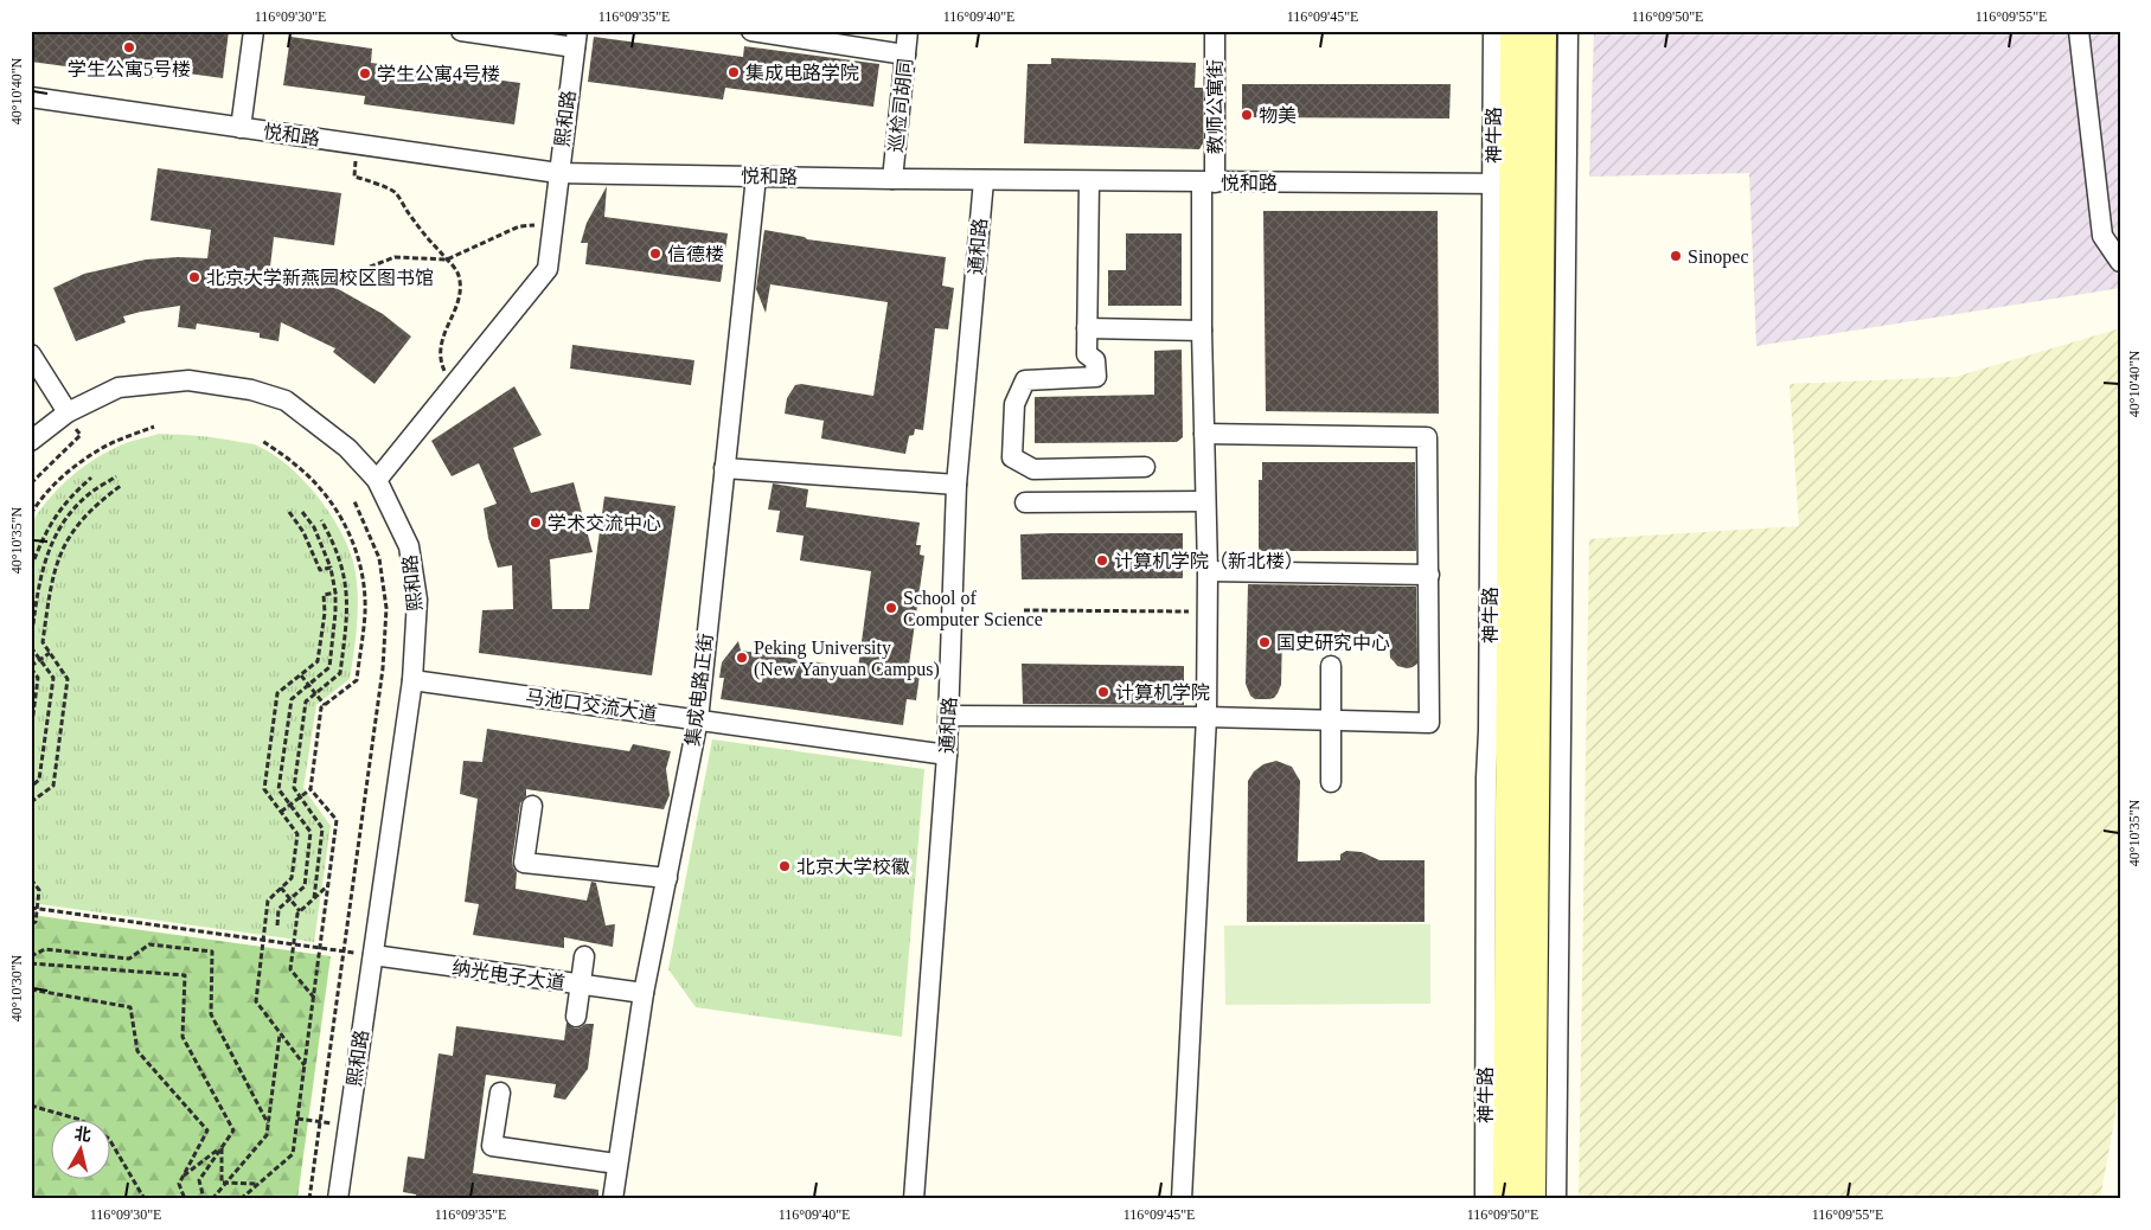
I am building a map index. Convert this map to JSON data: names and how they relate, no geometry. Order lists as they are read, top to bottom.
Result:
{
  "streets": {
    "main road": ["神牛路"],
    "street": [
      "巡检司胡同",
      "教师公寓街",
      "熙和路",
      "悦和路",
      "通和路",
      "集成电路正街",
      "马池口交流大道",
      "纳光电子大道"
    ]
  },
  "crossings": [
    ["巡检司胡同", "悦和路"],
    ["教师公寓街", "悦和路"],
    ["熙和路", "悦和路"],
    ["熙和路", "马池口交流大道"],
    ["熙和路", "纳光电子大道"],
    ["悦和路", "神牛路"],
    ["悦和路", "通和路"],
    ["悦和路", "集成电路正街"],
    ["通和路", "马池口交流大道"],
    ["集成电路正街", "马池口交流大道"],
    ["集成电路正街", "纳光电子大道"]
  ],
  "places": [
    "学生公寓5号楼",
    "集成电路学院",
    "学生公寓4号楼",
    "物美",
    "信德楼",
    "Sinopec",
    "北京大学新燕园校区图书馆",
    "学术交流中心",
    "计算机学院（新北楼）",
    "School of Computer Science",
    "国史研究中心",
    "Peking University (New Yanyuan Campus)",
    "计算机学院",
    "北京大学校徽"
  ],
  "north": "top",
  "coordinates": [
    "116°09'30\"E",
    "116°09'35\"E",
    "116°09'40\"E",
    "116°09'45\"E",
    "116°09'50\"E",
    "116°09'55\"E",
    "40°10'40\"N",
    "40°10'35\"N",
    "40°10'30\"N"
  ]
}
